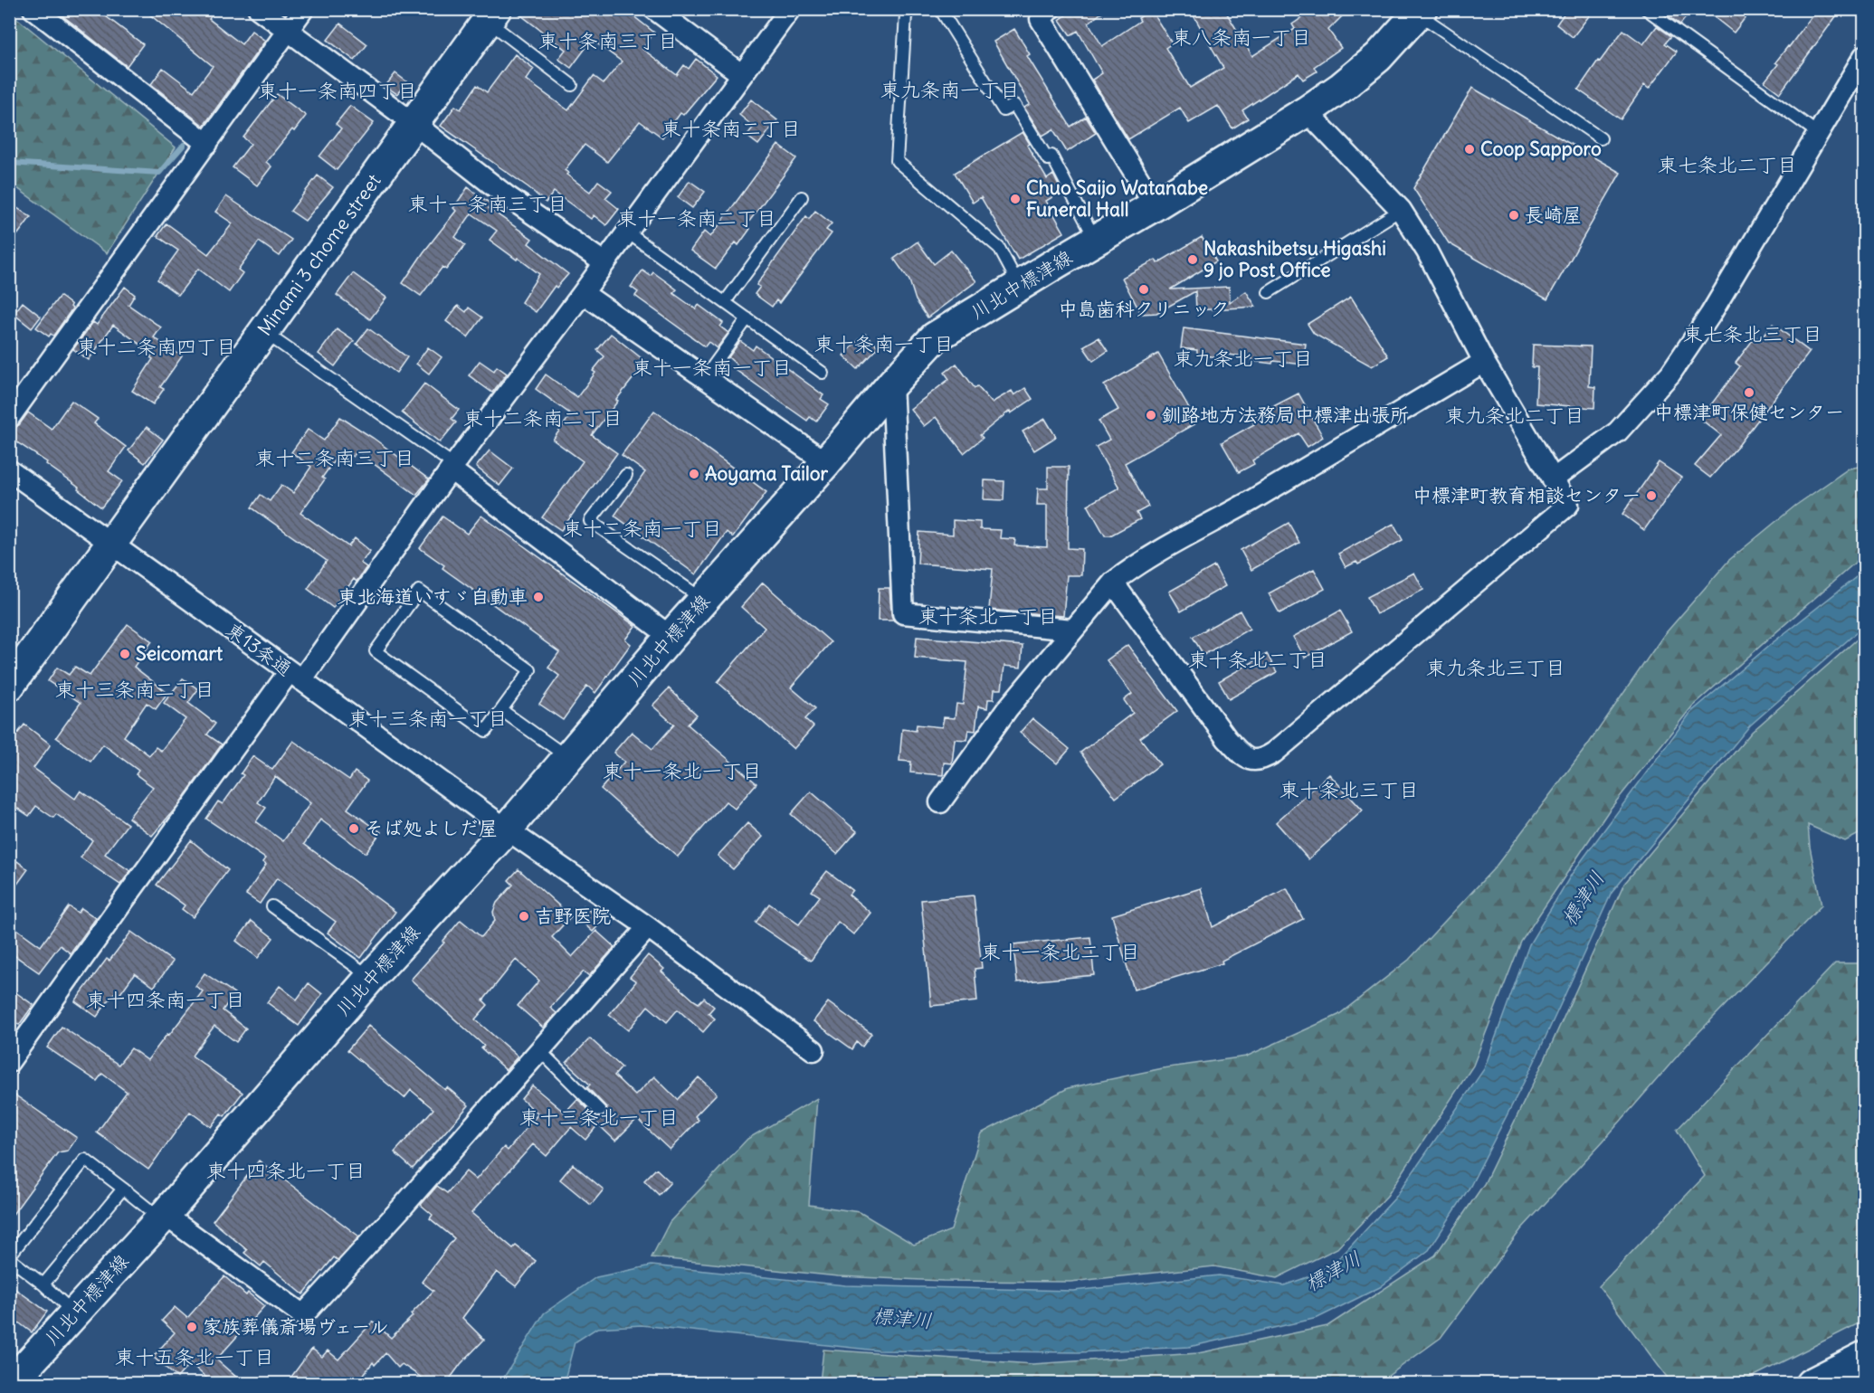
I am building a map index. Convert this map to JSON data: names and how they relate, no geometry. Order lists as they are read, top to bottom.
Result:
{
  "streets": {
    "main road": ["Minami 3 chome street", "川北中標津線"],
    "street": ["東13条通"]
  },
  "crossings": [
    ["Minami 3 chome street", "東13条通"],
    ["川北中標津線", "東13条通"]
  ],
  "districts": [
    "東八条南一丁目",
    "東十条南三丁目",
    "東九条南一丁目",
    "東十一条南四丁目",
    "東十条南二丁目",
    "東七条北二丁目",
    "東十一条南三丁目",
    "東十一条南二丁目",
    "東七条北三丁目",
    "東十条南一丁目",
    "東十二条南四丁目",
    "東九条北一丁目",
    "東十一条南一丁目",
    "東九条北二丁目",
    "東十二条南二丁目",
    "東十二条南三丁目",
    "東十二条南一丁目",
    "東十条北一丁目",
    "東十条北二丁目",
    "東九条北三丁目",
    "東十三条南二丁目",
    "東十三条南一丁目",
    "東十一条北一丁目",
    "東十条北三丁目",
    "東十一条北二丁目",
    "東十四条南一丁目",
    "東十三条北一丁目",
    "東十四条北一丁目",
    "東十五条北一丁目"
  ],
  "water": ["標津川"],
  "places": [
    "Coop Sapporo",
    "Chuo Saijo Watanabe Funeral Hall",
    "長崎屋",
    "Nakashibetsu Higashi 9 jo Post Office",
    "中島歯科クリニック",
    "中標津町保健センター",
    "釧路地方法務局中標津出張所",
    "Aoyama Tailor",
    "中標津町教育相談センター",
    "東北海道いすゞ自動車",
    "Seicomart",
    "そば処よしだ屋",
    "吉野医院",
    "家族葬儀斎場ヴェール"
  ]
}
